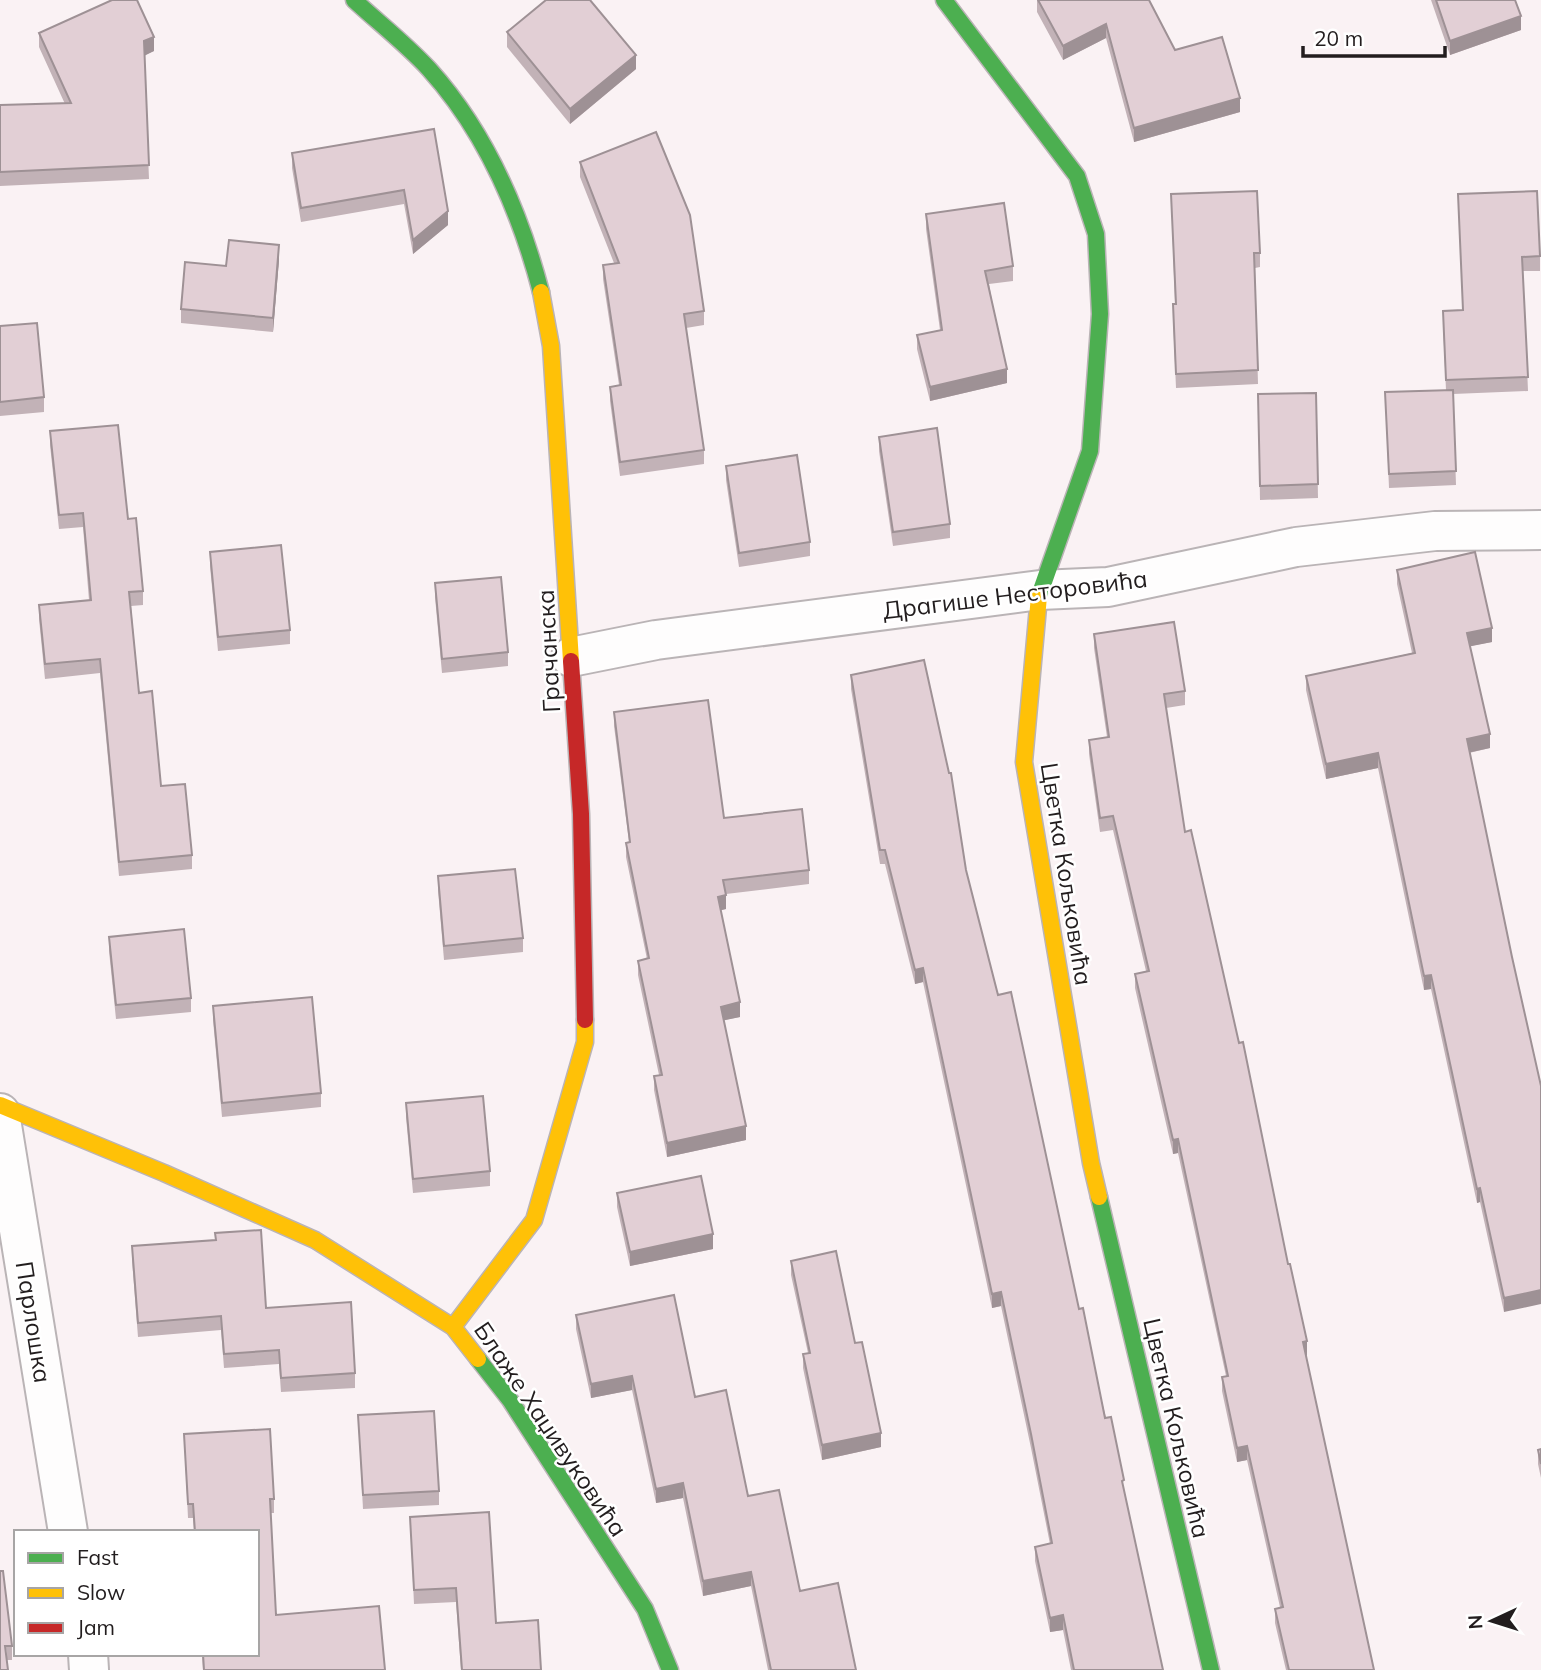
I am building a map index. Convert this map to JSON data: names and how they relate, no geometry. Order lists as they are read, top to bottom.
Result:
{
  "streets": {
    "street": [
      "Драгише Несторовића",
      "Грачанска",
      "Цветка Кољковића",
      "Парлошка",
      "Блаже Хаџивуковића"
    ]
  },
  "crossings": [
    ["Драгише Несторовића", "Грачанска"],
    ["Драгише Несторовића", "Цветка Кољковића"],
    ["Грачанска", "Блаже Хаџивуковића"]
  ],
  "legend": ["Fast", "Slow", "Jam"],
  "scale_bar": "20 m",
  "north": "left"
}
